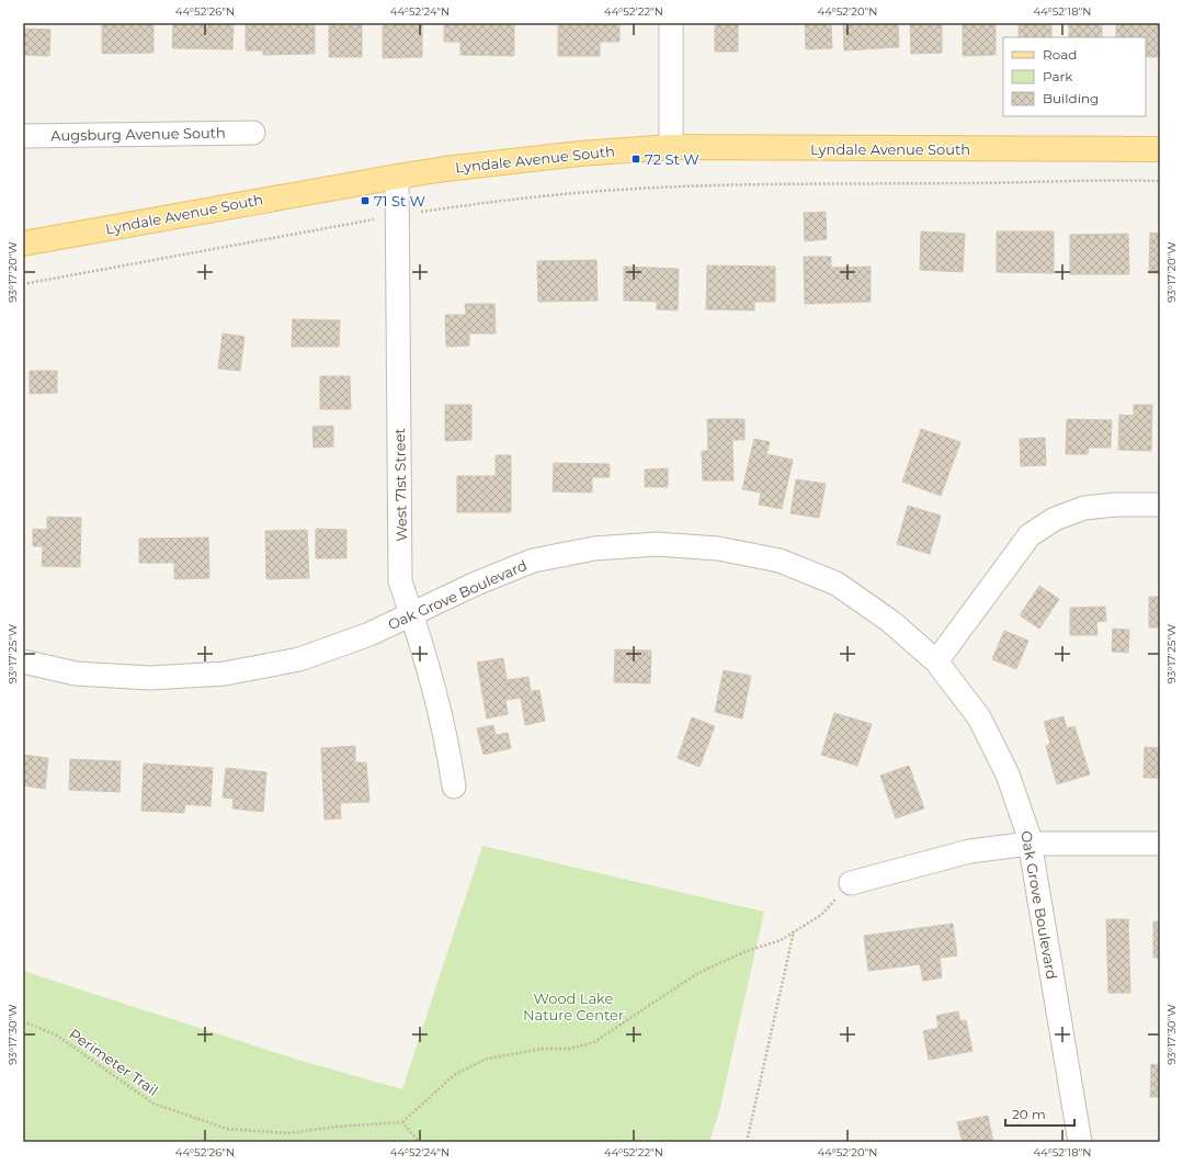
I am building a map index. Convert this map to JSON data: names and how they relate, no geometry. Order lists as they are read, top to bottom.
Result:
{
  "streets": {
    "main road": ["Lyndale Avenue South"],
    "street": ["Augsburg Avenue South", "West 71st Street", "Oak Grove Boulevard"],
    "path": ["Perimeter Trail"]
  },
  "crossings": [
    ["Lyndale Avenue South", "West 71st Street"],
    ["West 71st Street", "Oak Grove Boulevard"]
  ],
  "parks": ["Wood Lake Nature Center"],
  "places": {
    "transit": ["72 St W", "71 St W"]
  },
  "legend": ["Road", "Park", "Building"],
  "scale_bar": "20 m",
  "coordinates": [
    "44°52'26\"N",
    "44°52'24\"N",
    "44°52'22\"N",
    "44°52'20\"N",
    "44°52'18\"N",
    "93°17'20\"W",
    "93°17'25\"W",
    "93°17'30\"W"
  ]
}
